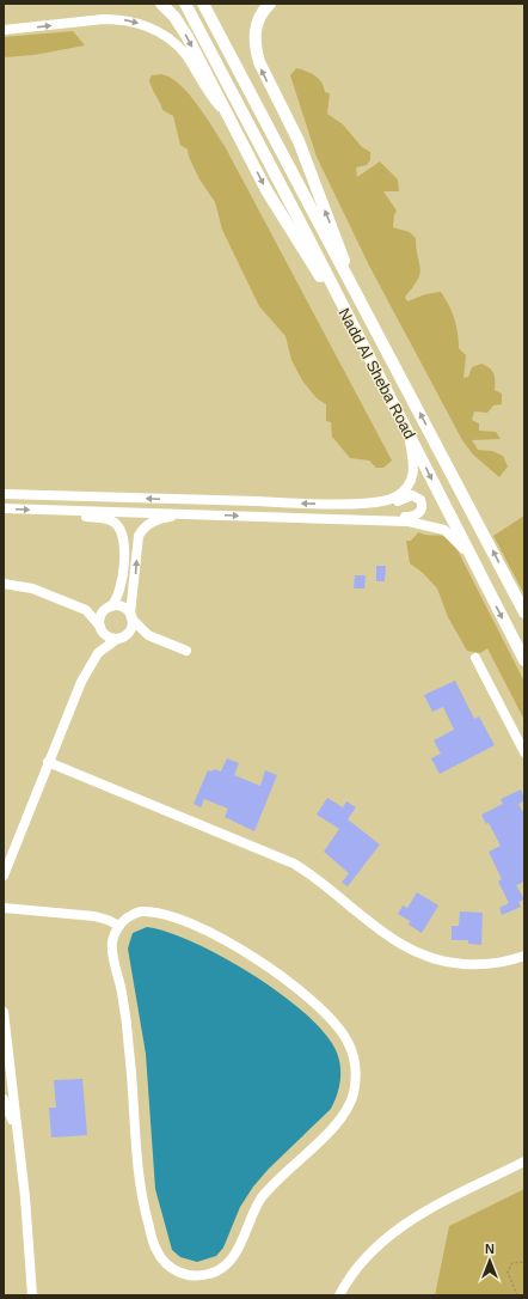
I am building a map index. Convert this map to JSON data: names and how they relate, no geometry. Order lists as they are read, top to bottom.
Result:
{
  "streets": {
    "main road": ["Nadd Al Sheba Road"]
  },
  "north": "top"
}
